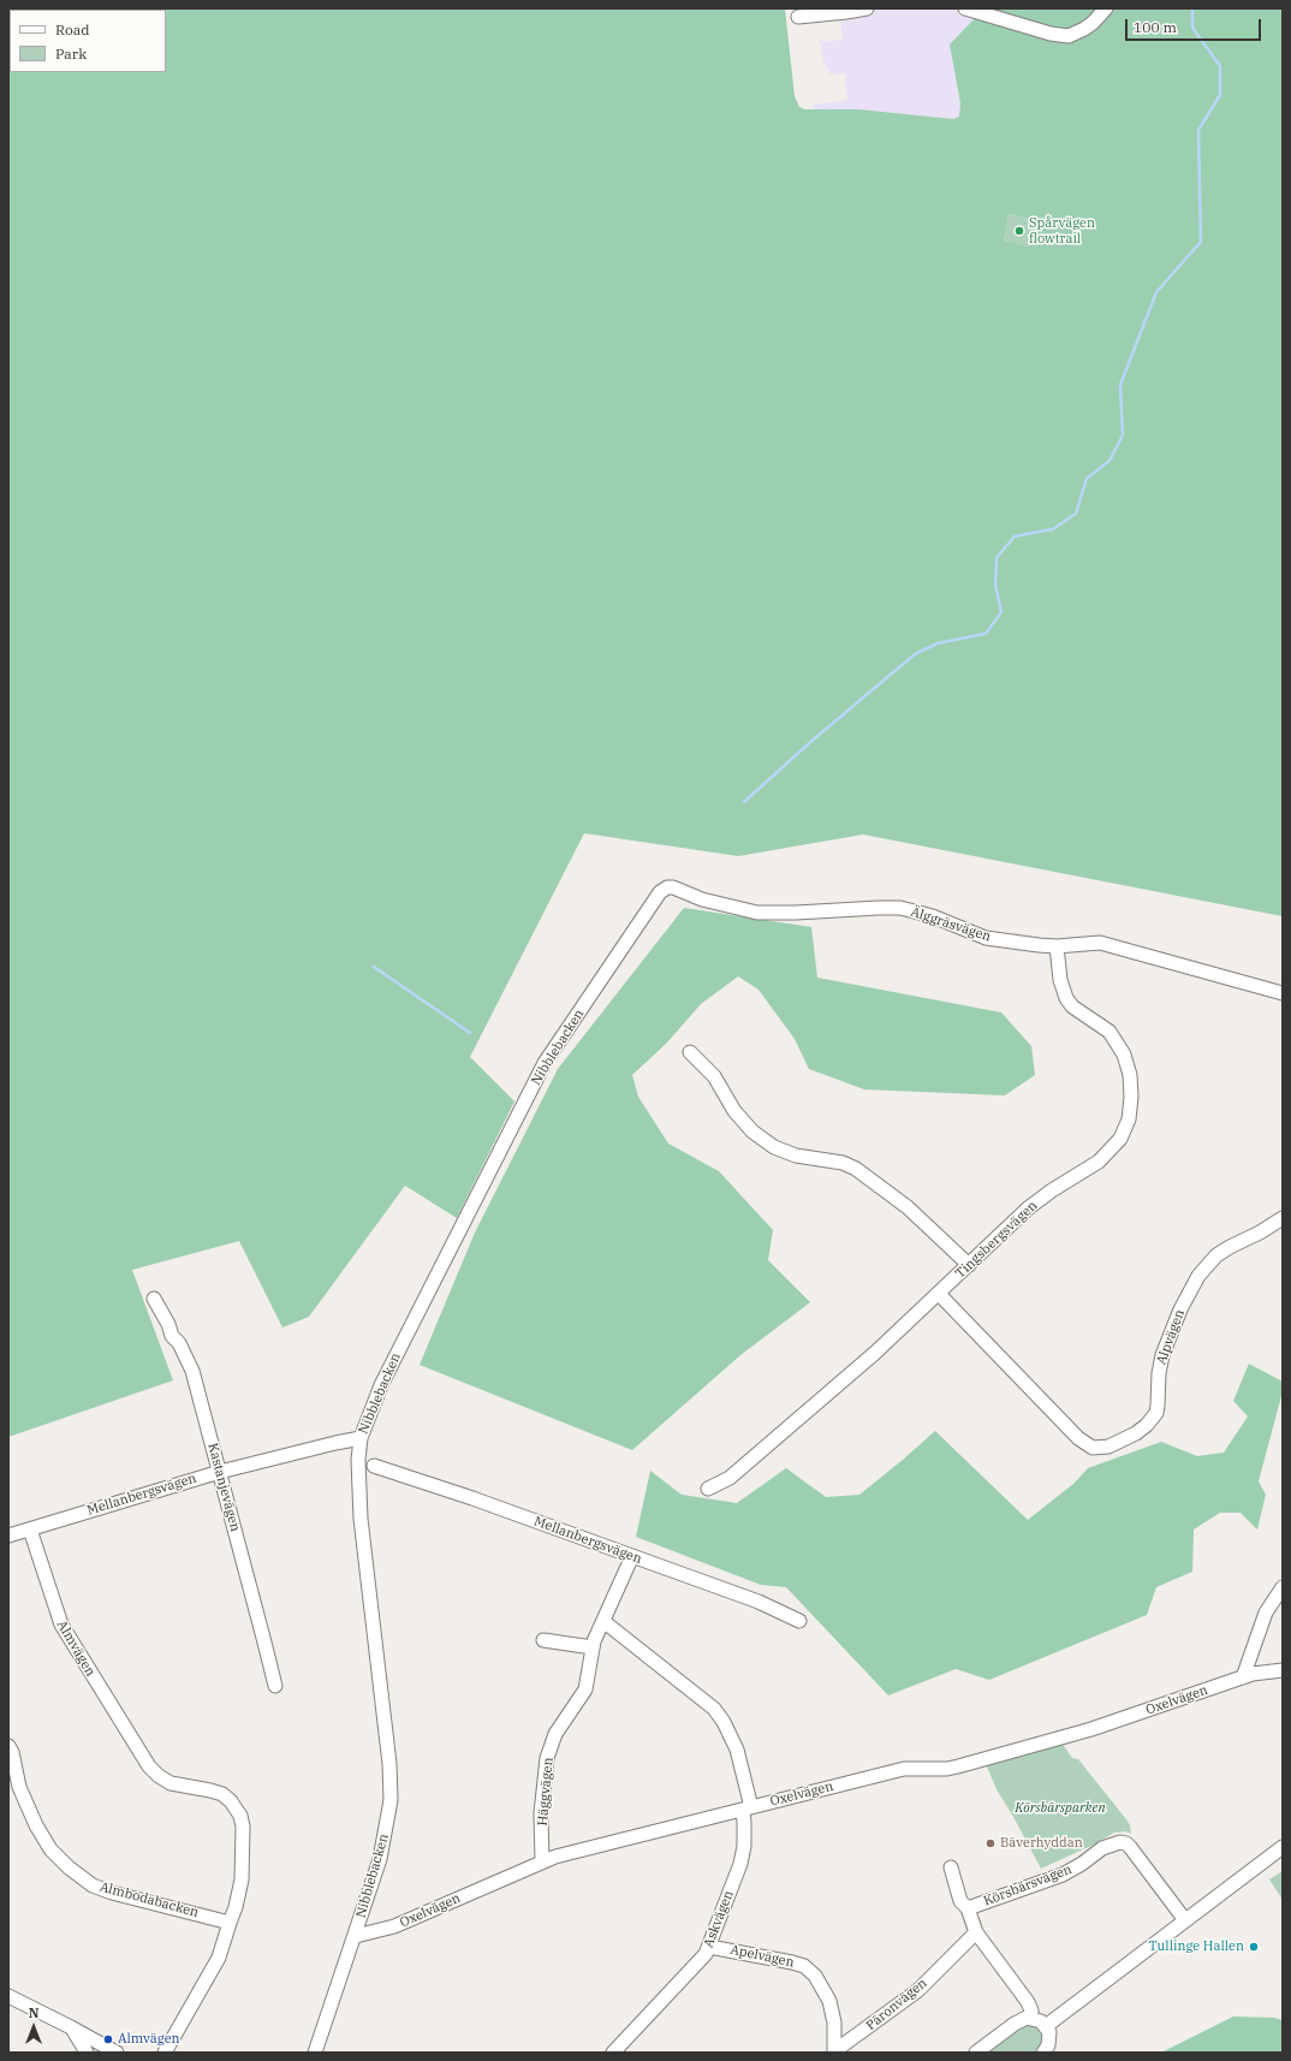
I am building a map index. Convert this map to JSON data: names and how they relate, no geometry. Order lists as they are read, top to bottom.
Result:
{
  "streets": {
    "street": [
      "Älggräsvägen",
      "Nibblebacken",
      "Tingsbergsvägen",
      "Alpvägen",
      "Kastanjevägen",
      "Mellanbergsvägen",
      "Almvägen",
      "Oxelvägen",
      "Häggvägen",
      "Körsbärsvägen",
      "Almbodabacken",
      "Askvägen",
      "Apelvägen",
      "Päronvägen"
    ]
  },
  "crossings": [
    ["Älggräsvägen", "Nibblebacken"],
    ["Älggräsvägen", "Tingsbergsvägen"],
    ["Nibblebacken", "Mellanbergsvägen"],
    ["Nibblebacken", "Oxelvägen"],
    ["Tingsbergsvägen", "Alpvägen"],
    ["Kastanjevägen", "Mellanbergsvägen"],
    ["Mellanbergsvägen", "Almvägen"],
    ["Mellanbergsvägen", "Häggvägen"],
    ["Almvägen", "Almbodabacken"],
    ["Oxelvägen", "Häggvägen"],
    ["Oxelvägen", "Askvägen"],
    ["Häggvägen", "Askvägen"],
    ["Askvägen", "Apelvägen"],
    ["Apelvägen", "Päronvägen"]
  ],
  "parks": ["Körsbärsparken"],
  "places": [
    "Spårvägen flowtrail",
    "Bäverhyddan",
    "Tullinge Hallen",
    "Almvägen"
  ],
  "legend": ["Road", "Park"],
  "scale_bar": "100 m",
  "north": "top"
}
